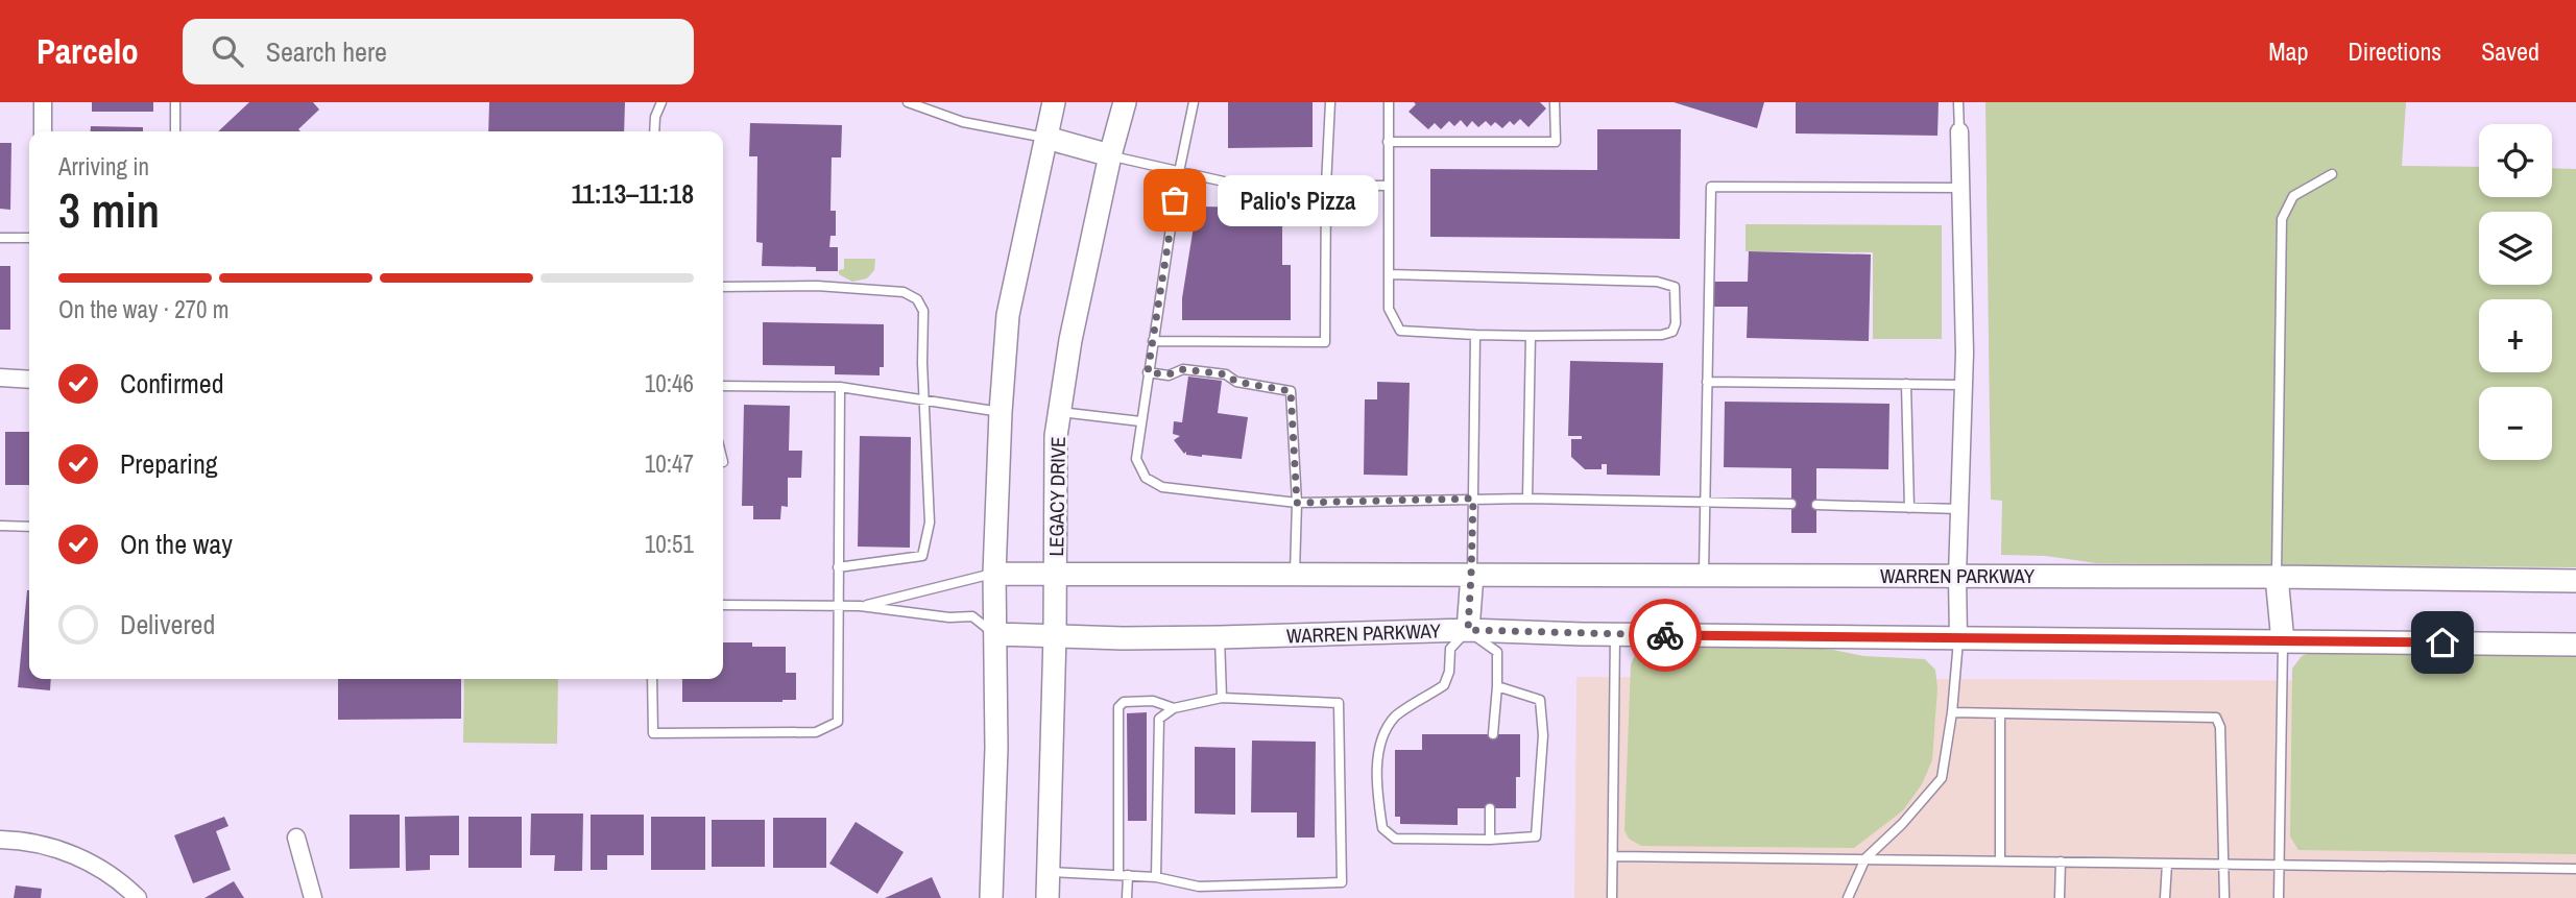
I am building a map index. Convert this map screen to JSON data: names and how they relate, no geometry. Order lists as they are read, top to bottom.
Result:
{
  "streets": {
    "main road": ["LEGACY DRIVE", "WARREN PARKWAY"]
  },
  "crossings": [
    ["LEGACY DRIVE", "WARREN PARKWAY"]
  ],
  "places": ["Palio's Pizza"],
  "page": {
    "header": "Parcelo",
    "search": "Search here",
    "nav": ["Map", "Directions", "Saved"],
    "map_buttons": ["+", "−"],
    "heading": ["3 min", "Arriving in", "11:13–11:18"],
    "bubble": "Palio's Pizza",
    "bar": "On the way · 270 m",
    "list": [
      ["Confirmed", "10:46"],
      ["Preparing", "10:47"],
      ["On the way", "10:51"],
      "Delivered"
    ]
  }
}
